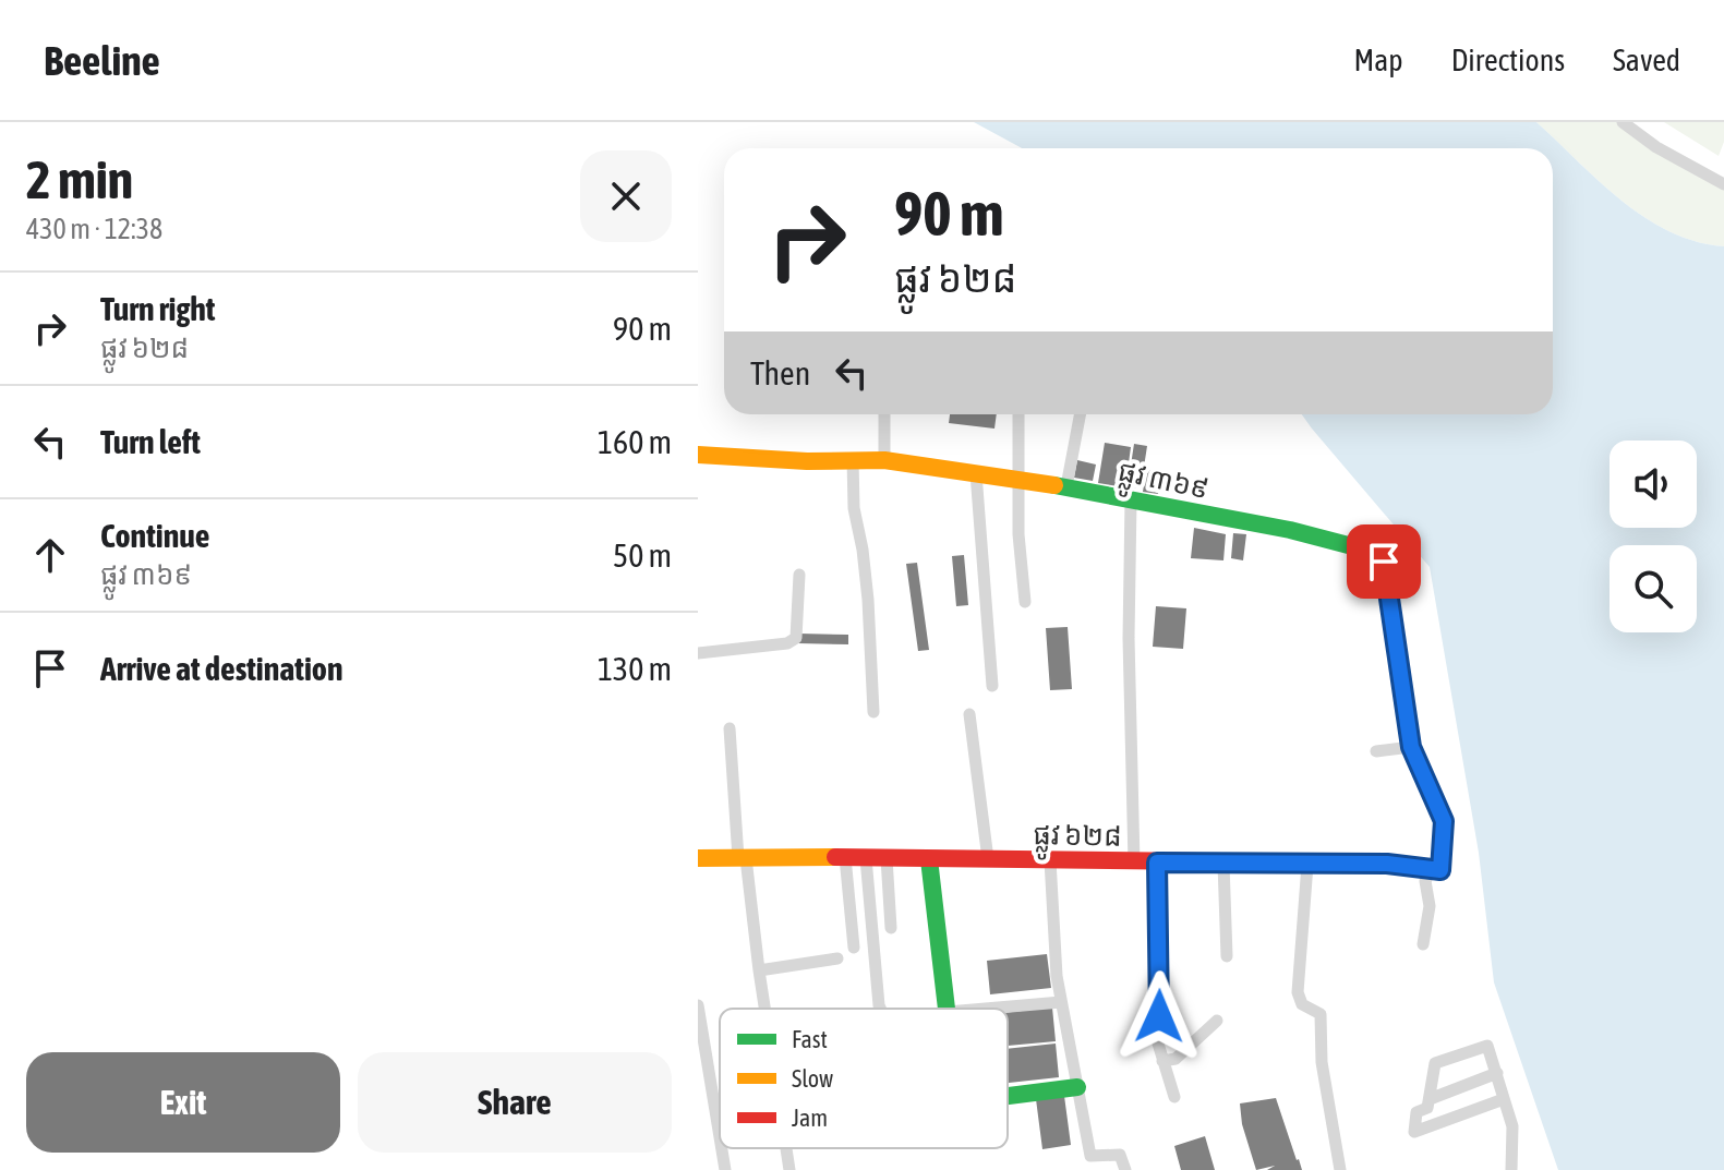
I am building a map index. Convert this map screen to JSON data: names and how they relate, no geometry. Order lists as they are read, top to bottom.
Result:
{
  "streets": {
    "street": ["ផ្លូវ ៣៦៩", "ផ្លូវ ៦២៨"]
  },
  "crossings": [
    ["ផ្លូវ ៣៦៩", "ផ្លូវ ៦២៨"]
  ],
  "legend": ["Fast", "Slow", "Jam"],
  "page": {
    "header": "Beeline",
    "nav": ["Map", "Directions", "Saved"],
    "heading": ["2 min", "430 m · 12:38"],
    "turn": ["90 m", "ផ្លូវ ៦២៨"],
    "list": [
      {
        "name": "Turn right",
        "note": "ផ្លូវ ៦២៨",
        "value": "90 m"
      },
      {
        "name": "Turn left",
        "value": "160 m"
      },
      {
        "name": "Continue",
        "note": "ផ្លូវ ៣៦៩",
        "value": "50 m"
      },
      {
        "name": "Arrive at destination",
        "value": "130 m"
      }
    ],
    "then": "Then",
    "buttons": ["Exit", "Share"]
  }
}
